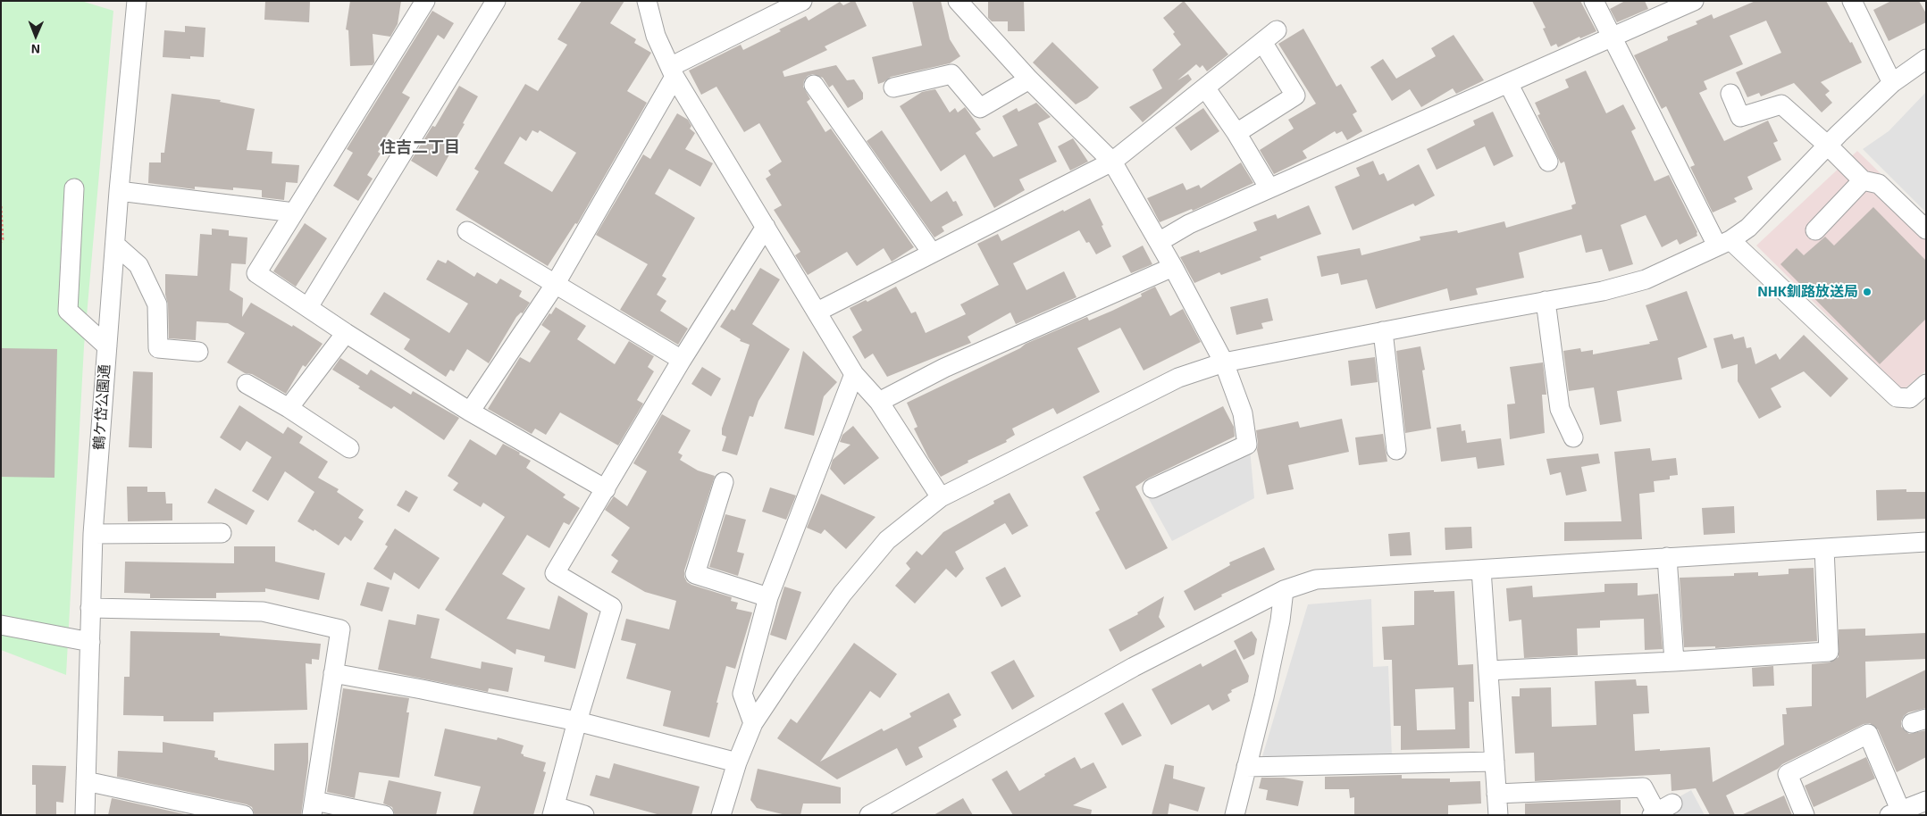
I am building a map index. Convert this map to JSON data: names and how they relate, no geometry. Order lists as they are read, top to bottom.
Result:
{
  "streets": {
    "street": ["鶴ケ岱公園通"]
  },
  "districts": ["住吉二丁目"],
  "places": ["NHK釧路放送局"],
  "north": "bottom"
}
